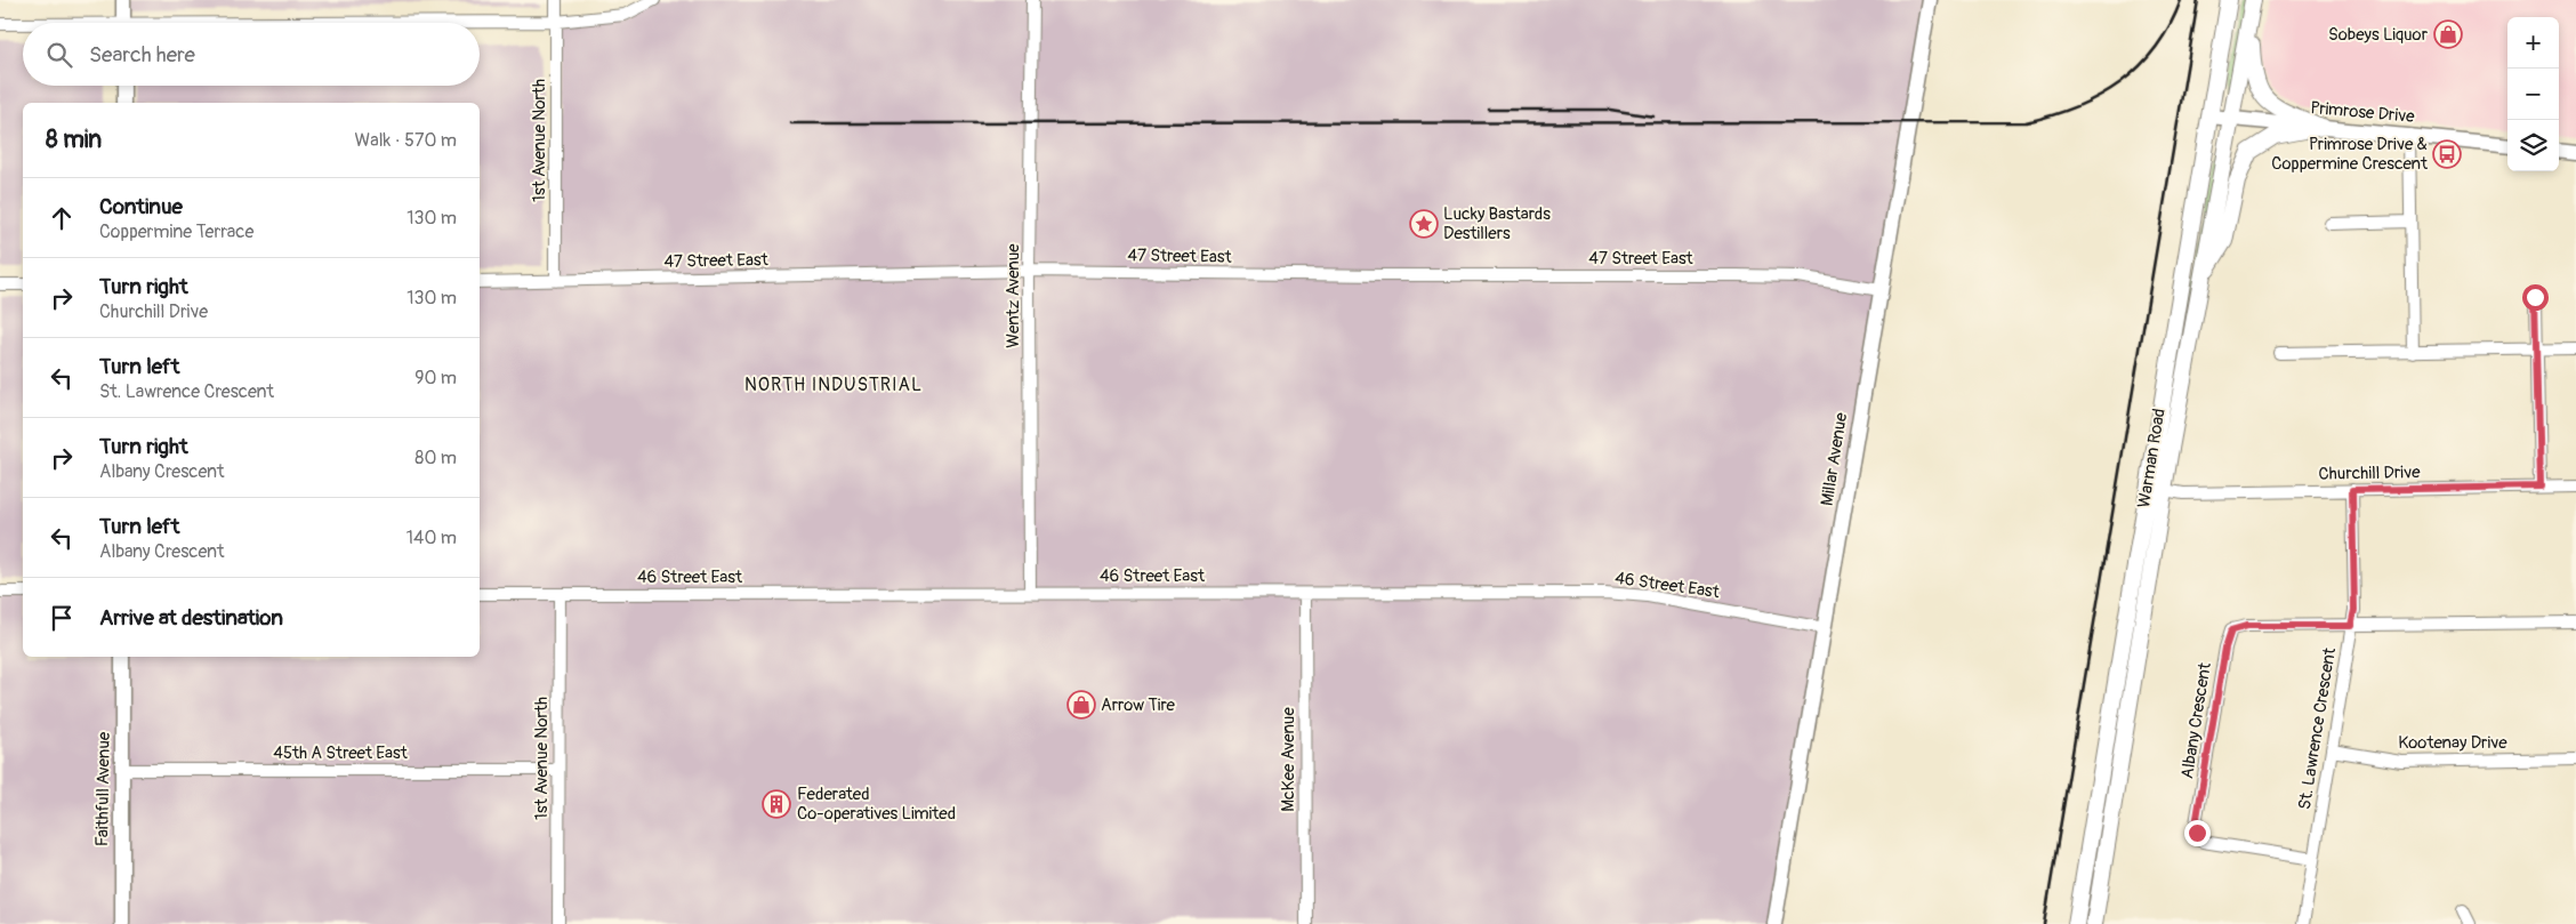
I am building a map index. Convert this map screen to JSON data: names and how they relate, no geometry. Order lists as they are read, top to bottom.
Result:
{
  "streets": {
    "main road": ["Warman Road"],
    "street": [
      "Primrose Drive",
      "1st Avenue North",
      "47 Street East",
      "Wentz Avenue",
      "Millar Avenue",
      "Churchill Drive",
      "46 Street East",
      "Albany Crescent",
      "St. Lawrence Crescent",
      "Kootenay Drive",
      "45th A Street East",
      "McKee Avenue",
      "Faithfull Avenue"
    ]
  },
  "crossings": [
    ["Primrose Drive", "Warman Road"],
    ["1st Avenue North", "47 Street East"],
    ["1st Avenue North", "46 Street East"],
    ["1st Avenue North", "45th A Street East"],
    ["47 Street East", "Wentz Avenue"],
    ["47 Street East", "Millar Avenue"],
    ["Wentz Avenue", "46 Street East"],
    ["Warman Road", "Churchill Drive"],
    ["Millar Avenue", "46 Street East"],
    ["Churchill Drive", "St. Lawrence Crescent"],
    ["46 Street East", "McKee Avenue"],
    ["Albany Crescent", "St. Lawrence Crescent"],
    ["St. Lawrence Crescent", "Kootenay Drive"],
    ["45th A Street East", "Faithfull Avenue"]
  ],
  "districts": ["NORTH INDUSTRIAL"],
  "places": {
    "shop": ["Sobeys Liquor", "Arrow Tire"],
    "bus stop": ["Primrose Drive & Coppermine Crescent"],
    "place": ["Lucky Bastards Destillers"],
    "building": ["Federated Co-operatives Limited"]
  },
  "page": {
    "map_buttons": ["+", "−"],
    "search": "Search here",
    "heading": ["8 min", "Walk · 570 m"],
    "list": [
      ["Continue", "Coppermine Terrace", "130 m"],
      ["Turn right", "Churchill Drive", "130 m"],
      ["Turn left", "St. Lawrence Crescent", "90 m"],
      ["Turn right", "Albany Crescent", "80 m"],
      ["Turn left", "Albany Crescent", "140 m"],
      "Arrive at destination"
    ]
  }
}
